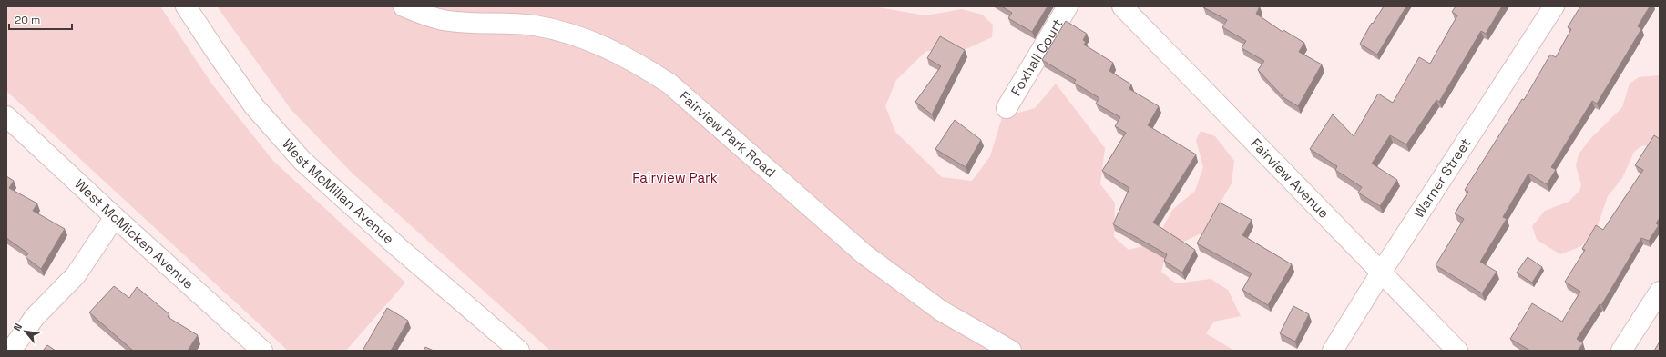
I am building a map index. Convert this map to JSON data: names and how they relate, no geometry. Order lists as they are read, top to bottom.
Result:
{
  "streets": {
    "street": [
      "Foxhall Court",
      "Fairview Park Road",
      "Warner Street",
      "Fairview Avenue",
      "West McMillan Avenue",
      "West McMicken Avenue"
    ]
  },
  "crossings": [
    ["Warner Street", "Fairview Avenue"]
  ],
  "parks": ["Fairview Park"],
  "scale_bar": "20 m",
  "north": "top left"
}
